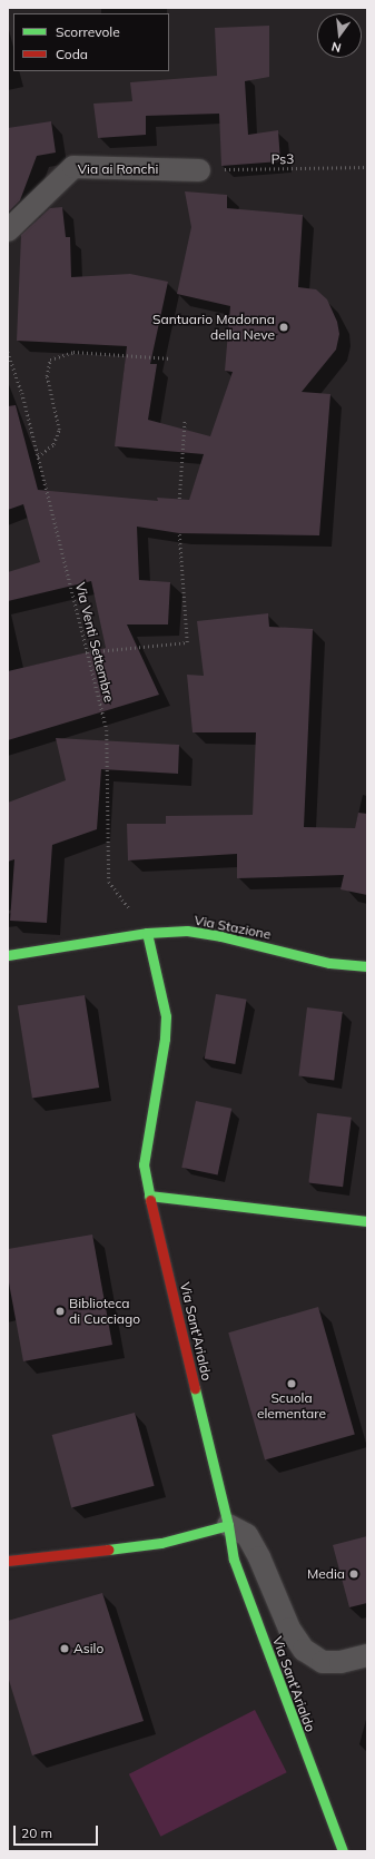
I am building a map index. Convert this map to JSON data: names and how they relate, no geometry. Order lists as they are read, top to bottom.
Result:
{
  "streets": {
    "street": ["Via ai Ronchi", "Via Stazione", "Via Sant'Arialdo"],
    "path": ["Ps3", "Via Venti Settembre"]
  },
  "crossings": [
    ["Ps3", "Via ai Ronchi"],
    ["Via Venti Settembre", "Via Stazione"],
    ["Via Venti Settembre", "Via Sant'Arialdo"],
    ["Via Stazione", "Via Sant'Arialdo"]
  ],
  "places": [
    "Santuario Madonna della Neve",
    "Biblioteca di Cucciago",
    "Scuola elementare",
    "Media",
    "Asilo"
  ],
  "legend": ["Scorrevole", "Coda"],
  "scale_bar": "20 m",
  "north": "bottom"
}
